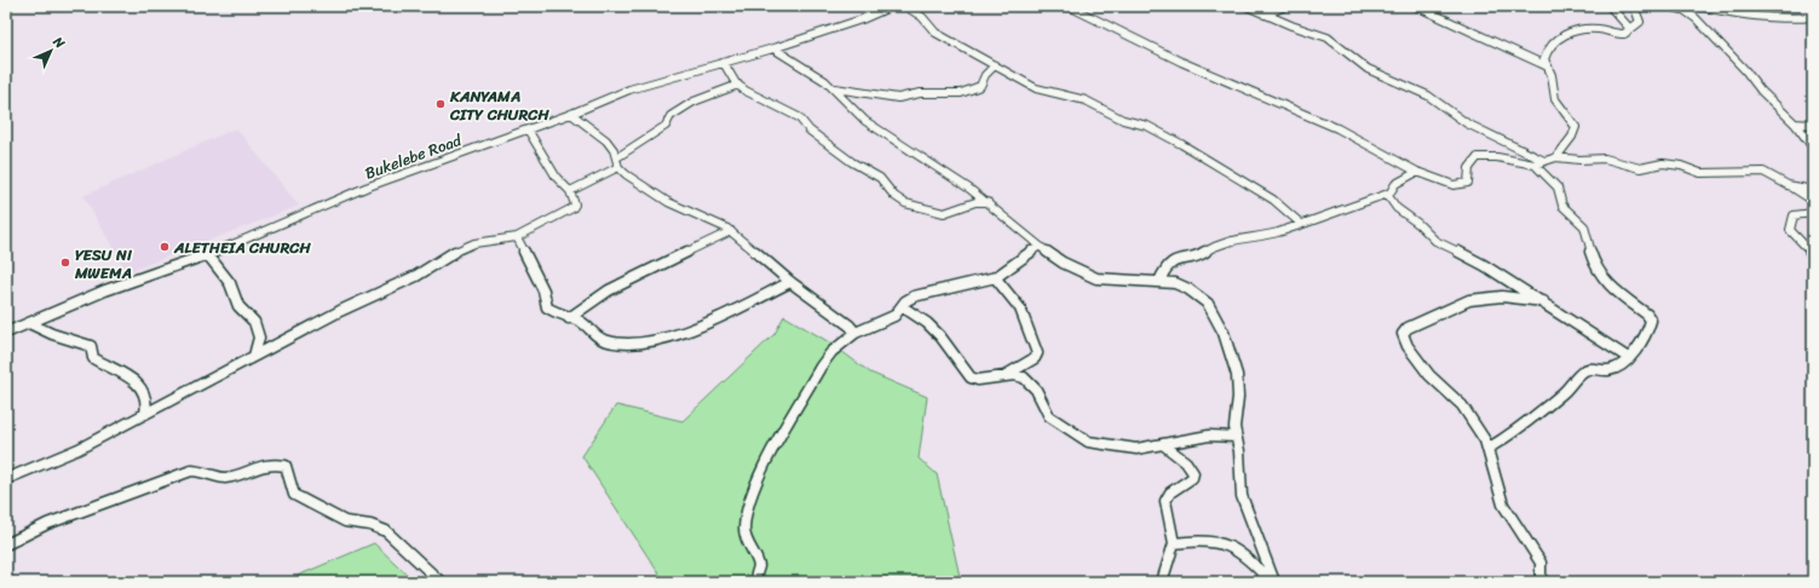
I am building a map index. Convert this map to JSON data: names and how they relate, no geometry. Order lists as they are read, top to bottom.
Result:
{
  "streets": {
    "street": ["Bukelebe Road"]
  },
  "places": ["KANYAMA CITY CHURCH", "ALETHEIA CHURCH", "YESU NI MWEMA"],
  "north": "top right"
}
